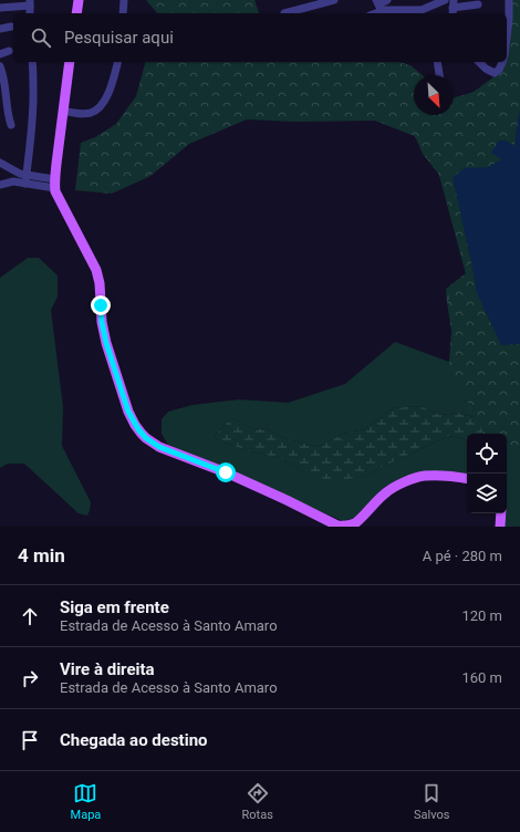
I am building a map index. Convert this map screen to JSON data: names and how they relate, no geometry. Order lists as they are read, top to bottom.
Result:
{
  "north": "bottom right",
  "page": {
    "search": "Pesquisar aqui",
    "heading": ["4 min", "A pé · 280 m"],
    "list": [
      ["Siga em frente", "Estrada de Acesso à Santo Amaro", "120 m"],
      ["Vire à direita", "Estrada de Acesso à Santo Amaro", "160 m"],
      "Chegada ao destino"
    ],
    "nav": ["Mapa", "Rotas", "Salvos"]
  }
}
